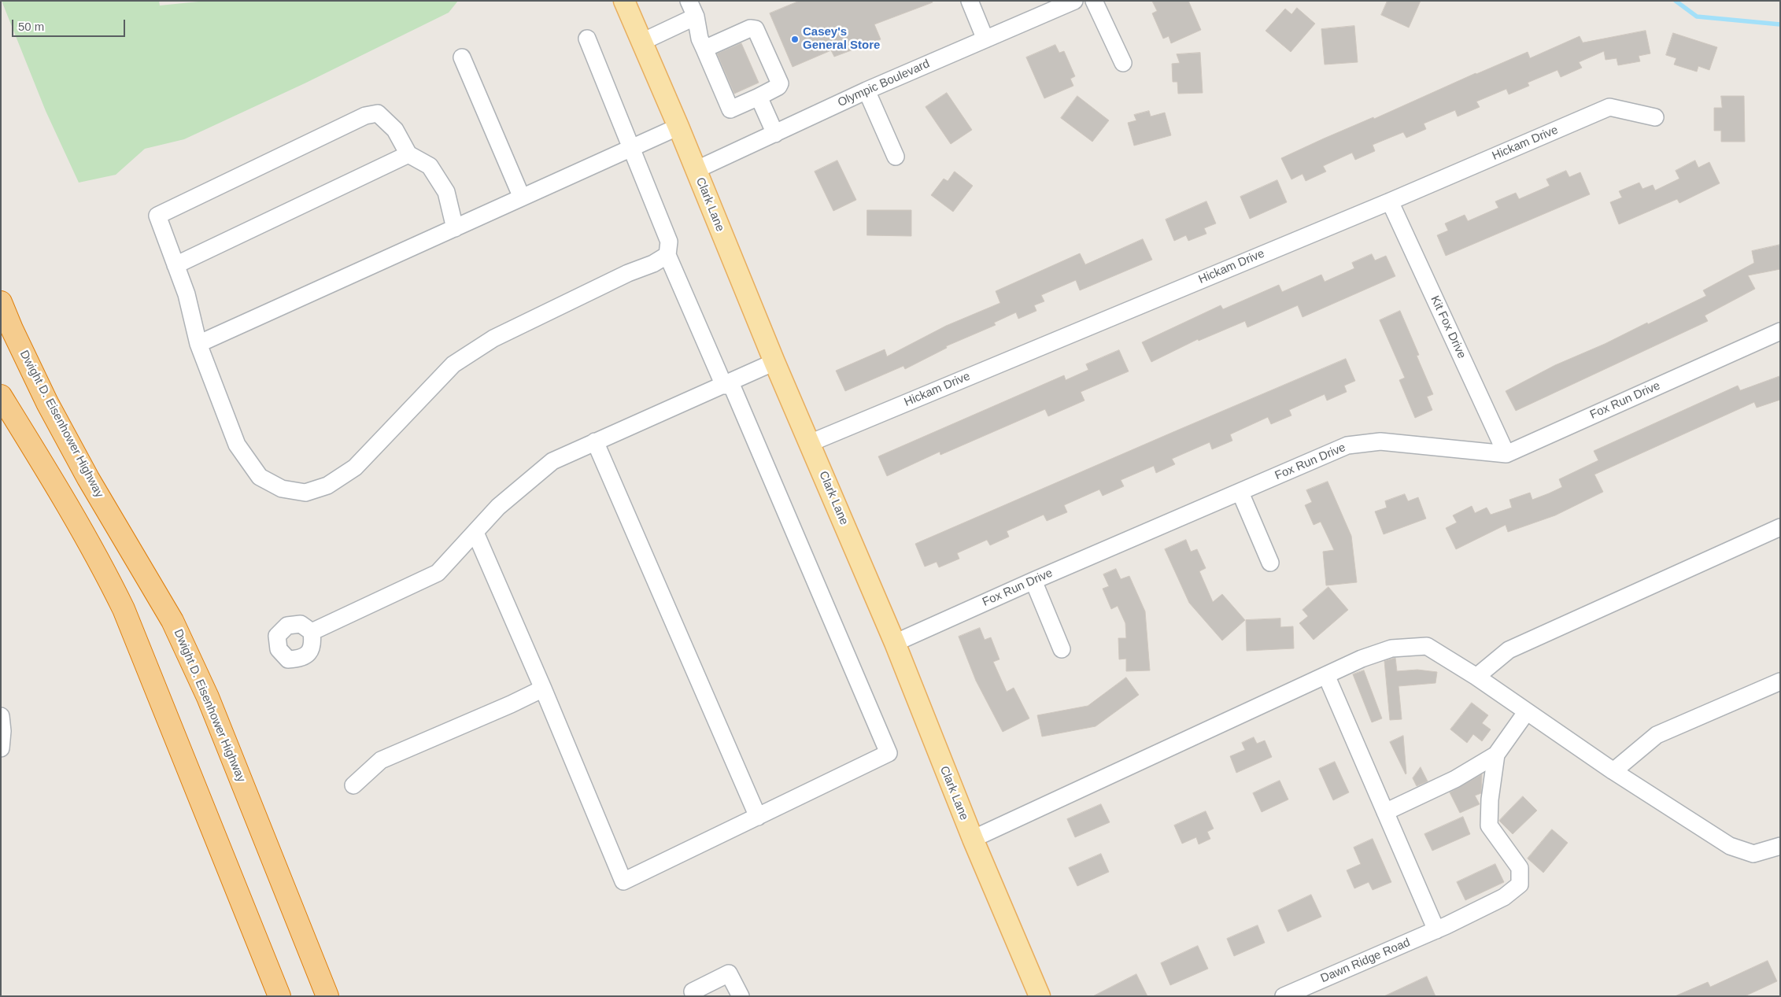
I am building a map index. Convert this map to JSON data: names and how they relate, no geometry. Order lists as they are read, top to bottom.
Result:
{
  "streets": {
    "highway": ["Dwight D. Eisenhower Highway"],
    "main road": ["Clark Lane"],
    "street": [
      "Olympic Boulevard",
      "Hickam Drive",
      "Kit Fox Drive",
      "Fox Run Drive",
      "Dawn Ridge Road"
    ]
  },
  "crossings": [
    ["Olympic Boulevard", "Clark Lane"],
    ["Hickam Drive", "Clark Lane"],
    ["Hickam Drive", "Kit Fox Drive"],
    ["Clark Lane", "Fox Run Drive"],
    ["Kit Fox Drive", "Fox Run Drive"]
  ],
  "places": ["Casey's General Store"],
  "scale_bar": "50 m"
}
